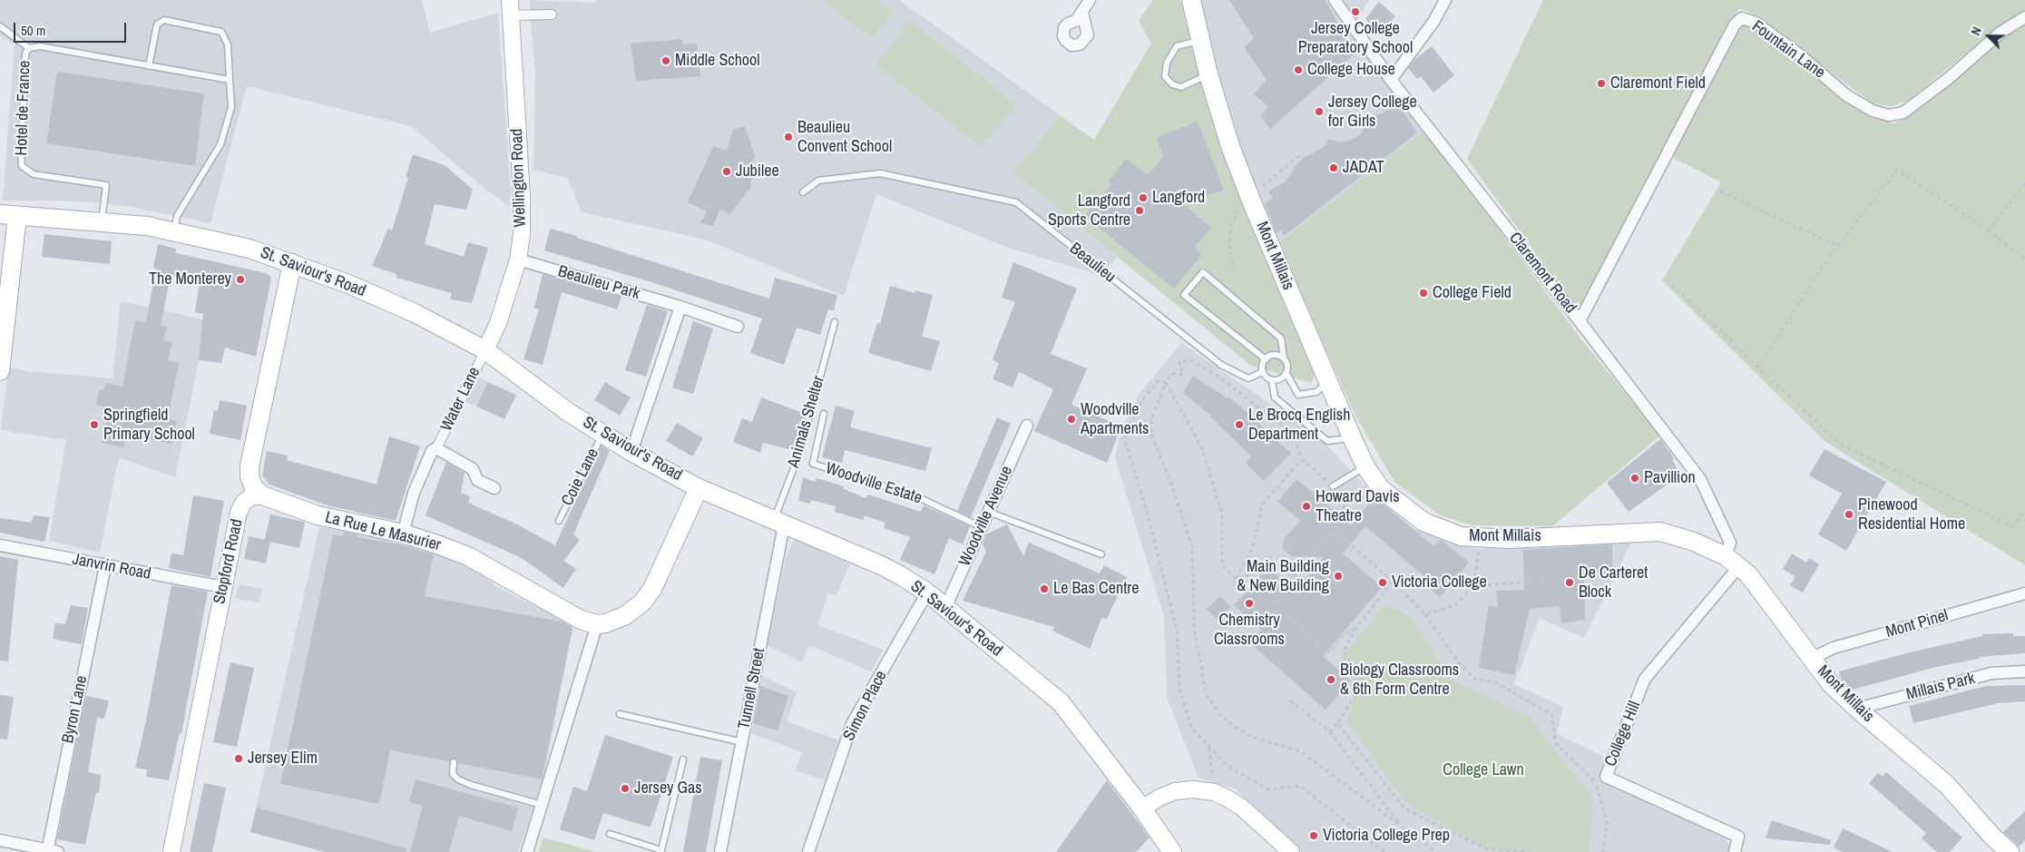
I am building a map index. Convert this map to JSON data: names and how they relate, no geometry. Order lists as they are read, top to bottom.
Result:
{
  "streets": {
    "main road": [
      "Wellington Road",
      "Mont Millais",
      "St. Saviour's Road",
      "La Rue Le Masurier",
      "Stopford Road"
    ],
    "street": [
      "Fountain Lane",
      "Claremont Road",
      "Beaulieu Park",
      "Water Lane",
      "Woodville Avenue",
      "Janvrin Road",
      "Mont Pinel",
      "Millais Park",
      "Tunnell Street",
      "Simon Place",
      "Byron Lane",
      "College Hill"
    ],
    "lane": [
      "Hotel de France",
      "Beaulieu",
      "Animals Shelter",
      "Coie Lane",
      "Woodville Estate"
    ]
  },
  "crossings": [
    ["Fountain Lane", "Claremont Road"],
    ["Hotel de France", "St. Saviour's Road"],
    ["Wellington Road", "St. Saviour's Road"],
    ["Wellington Road", "Beaulieu Park"],
    ["Wellington Road", "Water Lane"],
    ["Mont Millais", "Claremont Road"],
    ["Mont Millais", "Mont Pinel"],
    ["Mont Millais", "Millais Park"],
    ["Mont Millais", "College Hill"],
    ["St. Saviour's Road", "Water Lane"],
    ["St. Saviour's Road", "Animals Shelter"],
    ["St. Saviour's Road", "Coie Lane"],
    ["St. Saviour's Road", "Woodville Avenue"],
    ["St. Saviour's Road", "Tunnell Street"],
    ["St. Saviour's Road", "Simon Place"],
    ["Claremont Road", "College Hill"],
    ["Animals Shelter", "Tunnell Street"],
    ["Woodville Estate", "Woodville Avenue"],
    ["La Rue Le Masurier", "Stopford Road"],
    ["Stopford Road", "Janvrin Road"],
    ["Janvrin Road", "Byron Lane"]
  ],
  "parks": ["College Lawn"],
  "places": [
    "Jersey College Preparatory School",
    "Middle School",
    "College House",
    "Claremont Field",
    "Jersey College for Girls",
    "Beaulieu Convent School",
    "JADAT",
    "Jubilee",
    "Langford",
    "Langford Sports Centre",
    "The Monterey",
    "College Field",
    "Woodville Apartments",
    "Springfield Primary School",
    "Le Brocq English Department",
    "Pavillion",
    "Howard Davis Theatre",
    "Pinewood Residential Home",
    "Main Building & New Building",
    "Victoria College",
    "De Carteret Block",
    "Le Bas Centre",
    "Chemistry Classrooms",
    "Biology Classrooms & 6th Form Centre",
    "Jersey Elim",
    "Jersey Gas",
    "Victoria College Prep"
  ],
  "scale_bar": "50 m",
  "north": "top left"
}
